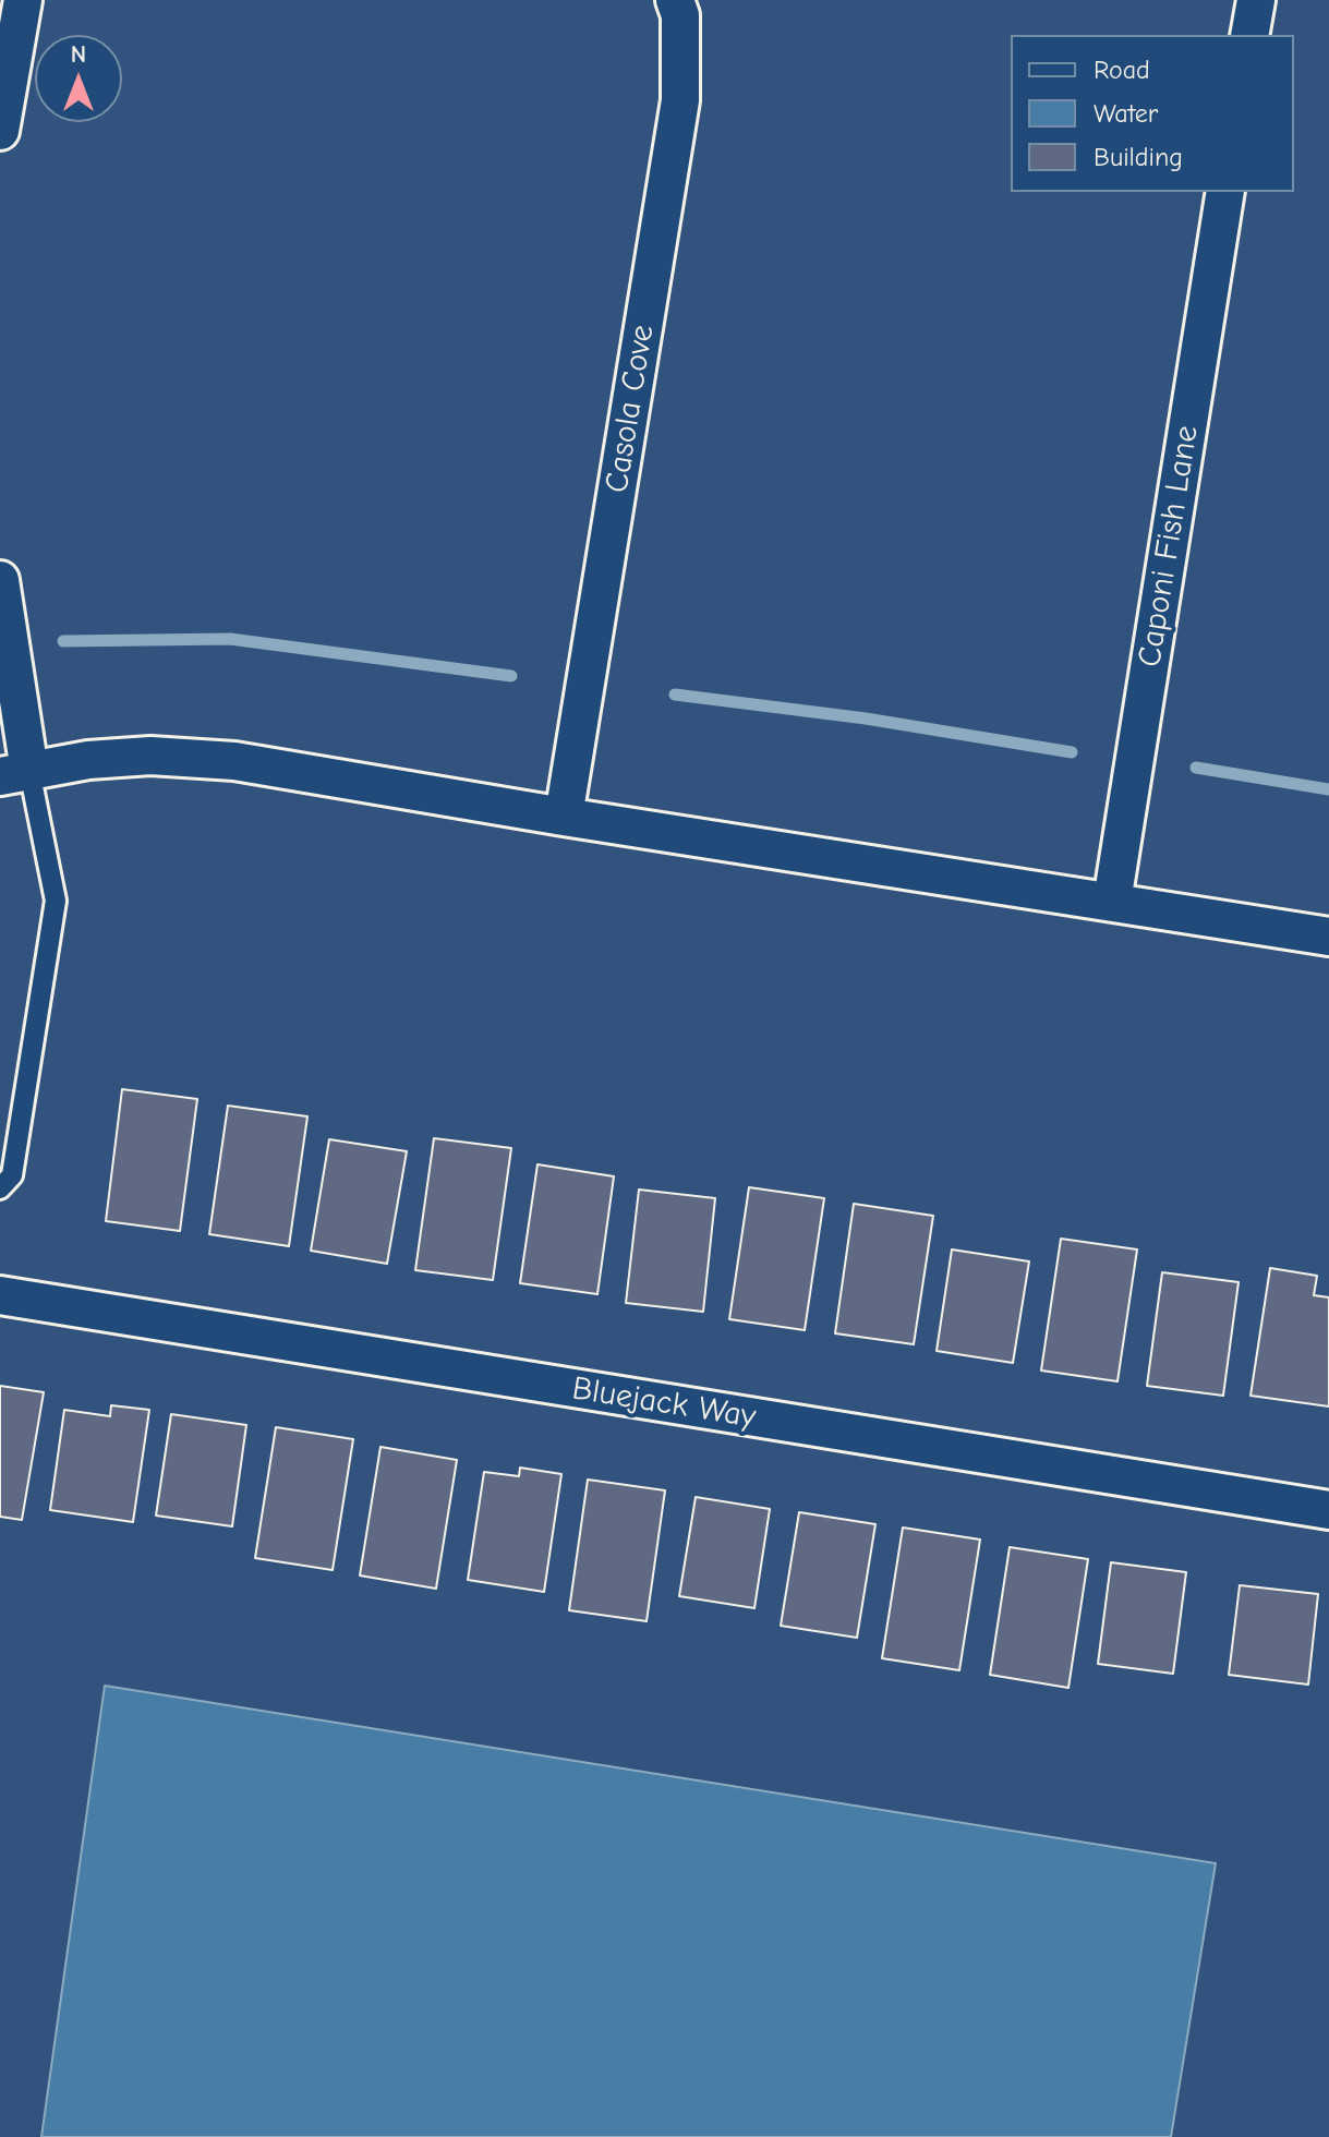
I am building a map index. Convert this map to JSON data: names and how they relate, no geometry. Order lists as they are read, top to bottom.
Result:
{
  "streets": {
    "street": ["Casola Cove", "Caponi Fish Lane", "Bluejack Way"]
  },
  "legend": ["Road", "Water", "Building"],
  "north": "top"
}
